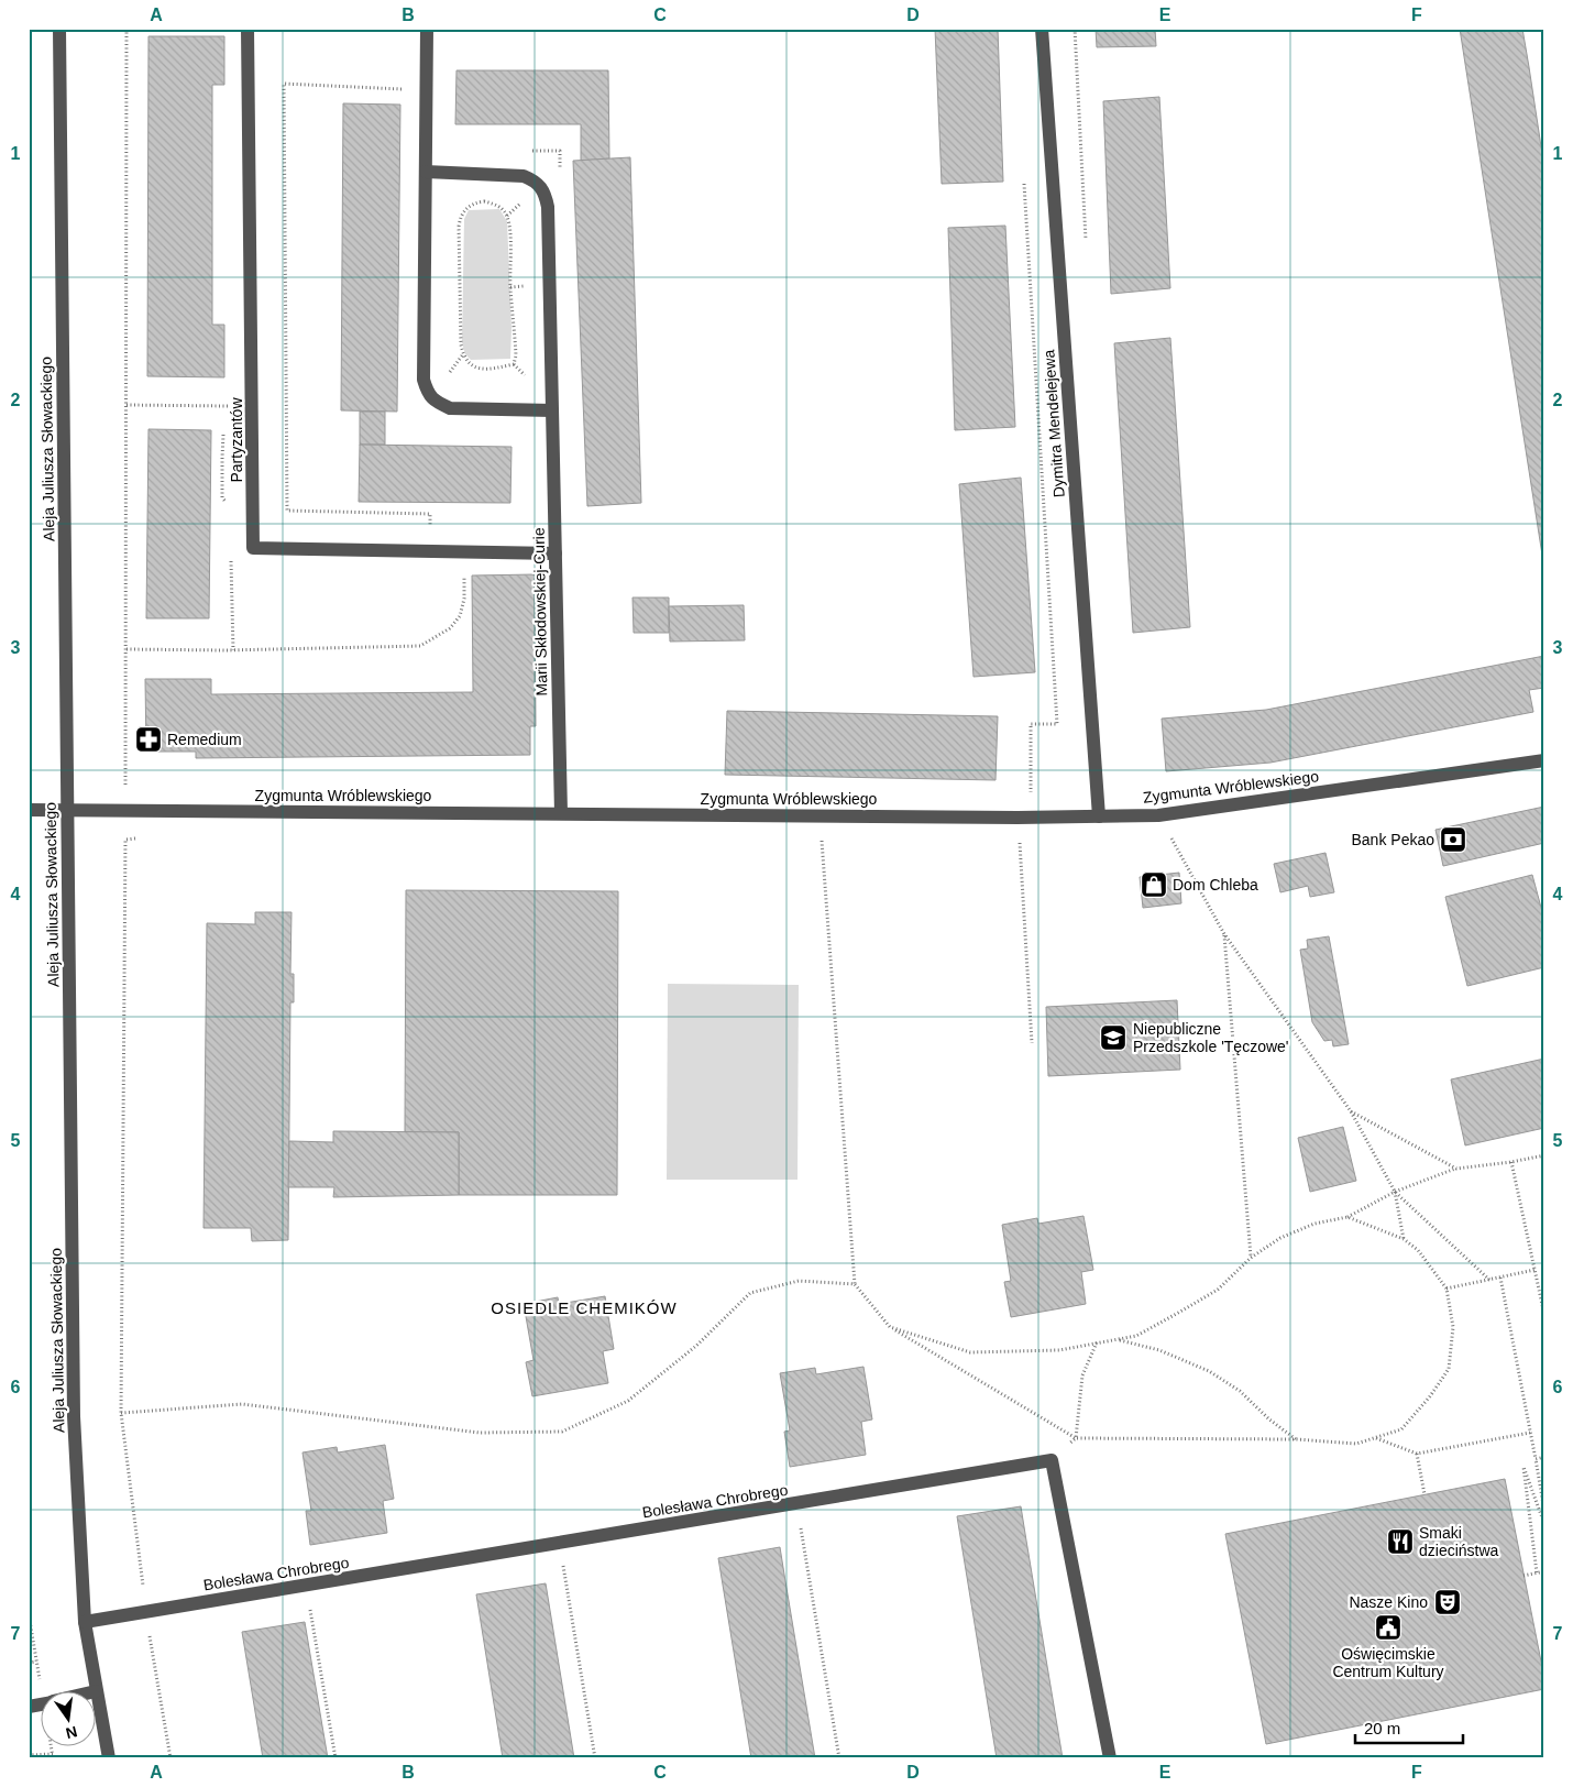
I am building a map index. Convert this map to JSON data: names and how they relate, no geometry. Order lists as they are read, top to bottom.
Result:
{
  "streets": {
    "street": [
      "Dymitra Mendelejewa",
      "Partyzantów",
      "Aleja Juliusza Słowackiego",
      "Marii Skłodowskiej-Curie",
      "Zygmunta Wróblewskiego",
      "Bolesława Chrobrego"
    ]
  },
  "crossings": [
    ["Dymitra Mendelejewa", "Zygmunta Wróblewskiego"],
    ["Partyzantów", "Marii Skłodowskiej-Curie"],
    ["Aleja Juliusza Słowackiego", "Zygmunta Wróblewskiego"],
    ["Aleja Juliusza Słowackiego", "Bolesława Chrobrego"],
    ["Marii Skłodowskiej-Curie", "Zygmunta Wróblewskiego"]
  ],
  "districts": ["OSIEDLE CHEMIKÓW"],
  "places": {
    "pharmacy": ["Remedium"],
    "bank": ["Bank Pekao"],
    "shop": ["Dom Chleba"],
    "school or university": ["Niepubliczne Przedszkole 'Tęczowe'"],
    "restaurant": ["Smaki dzieciństwa"],
    "theatre": ["Nasze Kino"],
    "public building": ["Oświęcimskie Centrum Kultury"]
  },
  "scale_bar": "20 m",
  "north": "bottom",
  "grid": {
    "columns": [
      "A",
      "B",
      "C",
      "D",
      "E",
      "F"
    ],
    "rows": [
      "1",
      "2",
      "3",
      "4",
      "5",
      "6",
      "7"
    ]
  }
}
